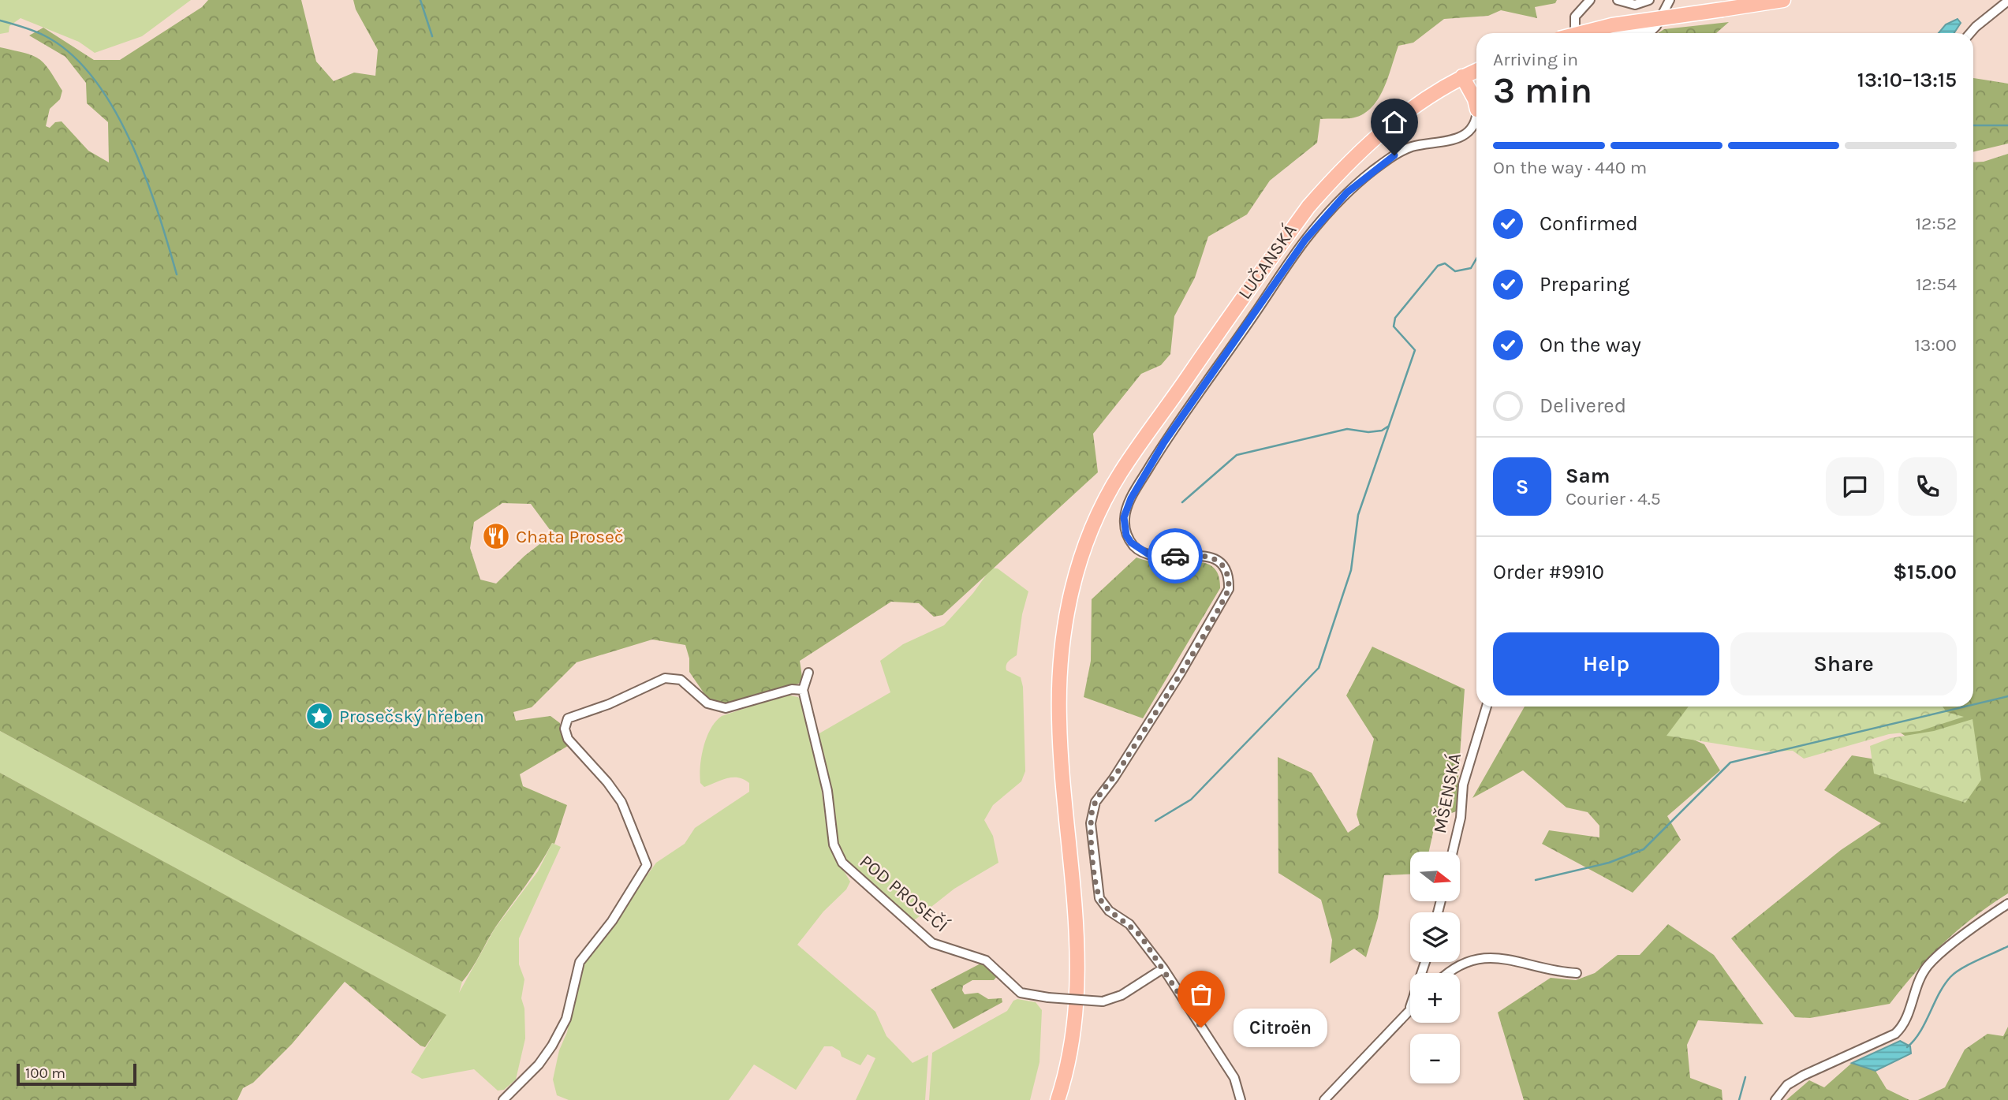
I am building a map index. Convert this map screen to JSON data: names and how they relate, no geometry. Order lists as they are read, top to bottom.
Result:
{
  "streets": {
    "street": ["LUČANSKÁ", "MŠENSKÁ", "POD PROSEČÍ"]
  },
  "crossings": [
    ["LUČANSKÁ", "POD PROSEČÍ"]
  ],
  "places": {
    "restaurant": ["Chata Proseč"],
    "place": ["Prosečský hřeben"],
    "other": ["Citroën"]
  },
  "scale_bar": "100 m",
  "north": "right",
  "page": {
    "heading": ["3 min", "Arriving in", "13:10–13:15"],
    "panel": [
      "Sam",
      "Courier · 4.5",
      "Order #9910",
      "$15.00"
    ],
    "bar": "On the way · 440 m",
    "list": [
      ["Confirmed", "12:52"],
      ["Preparing", "12:54"],
      ["On the way", "13:00"],
      "Delivered"
    ],
    "round": "S",
    "buttons": ["Help", "Share"],
    "map_buttons": ["+", "−"],
    "bubble": "Citroën",
    "scale": "100 m"
  }
}
